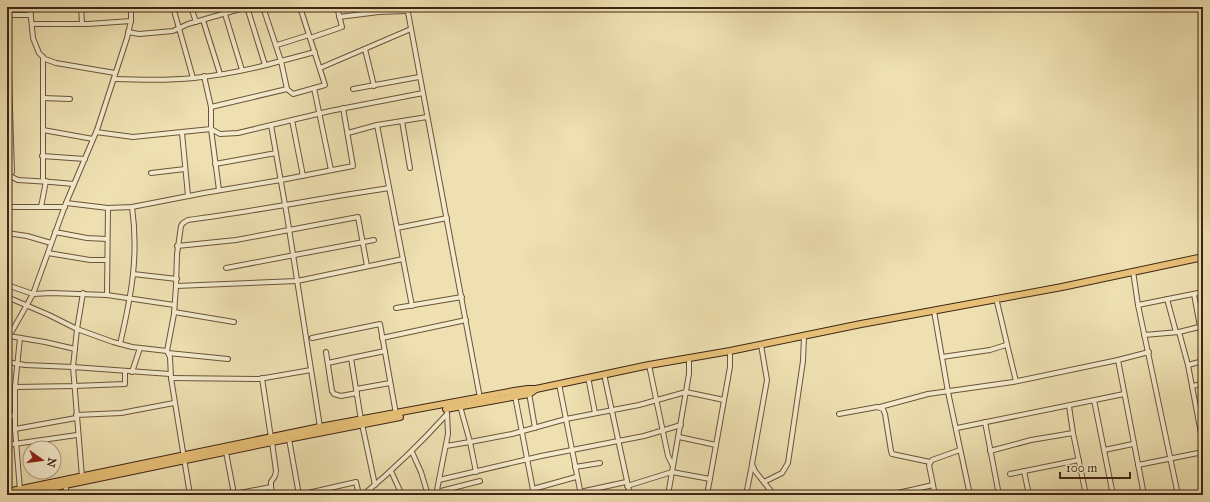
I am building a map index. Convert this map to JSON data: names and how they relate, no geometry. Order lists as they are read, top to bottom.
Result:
{
  "scale_bar": "100 m",
  "north": "right"
}
